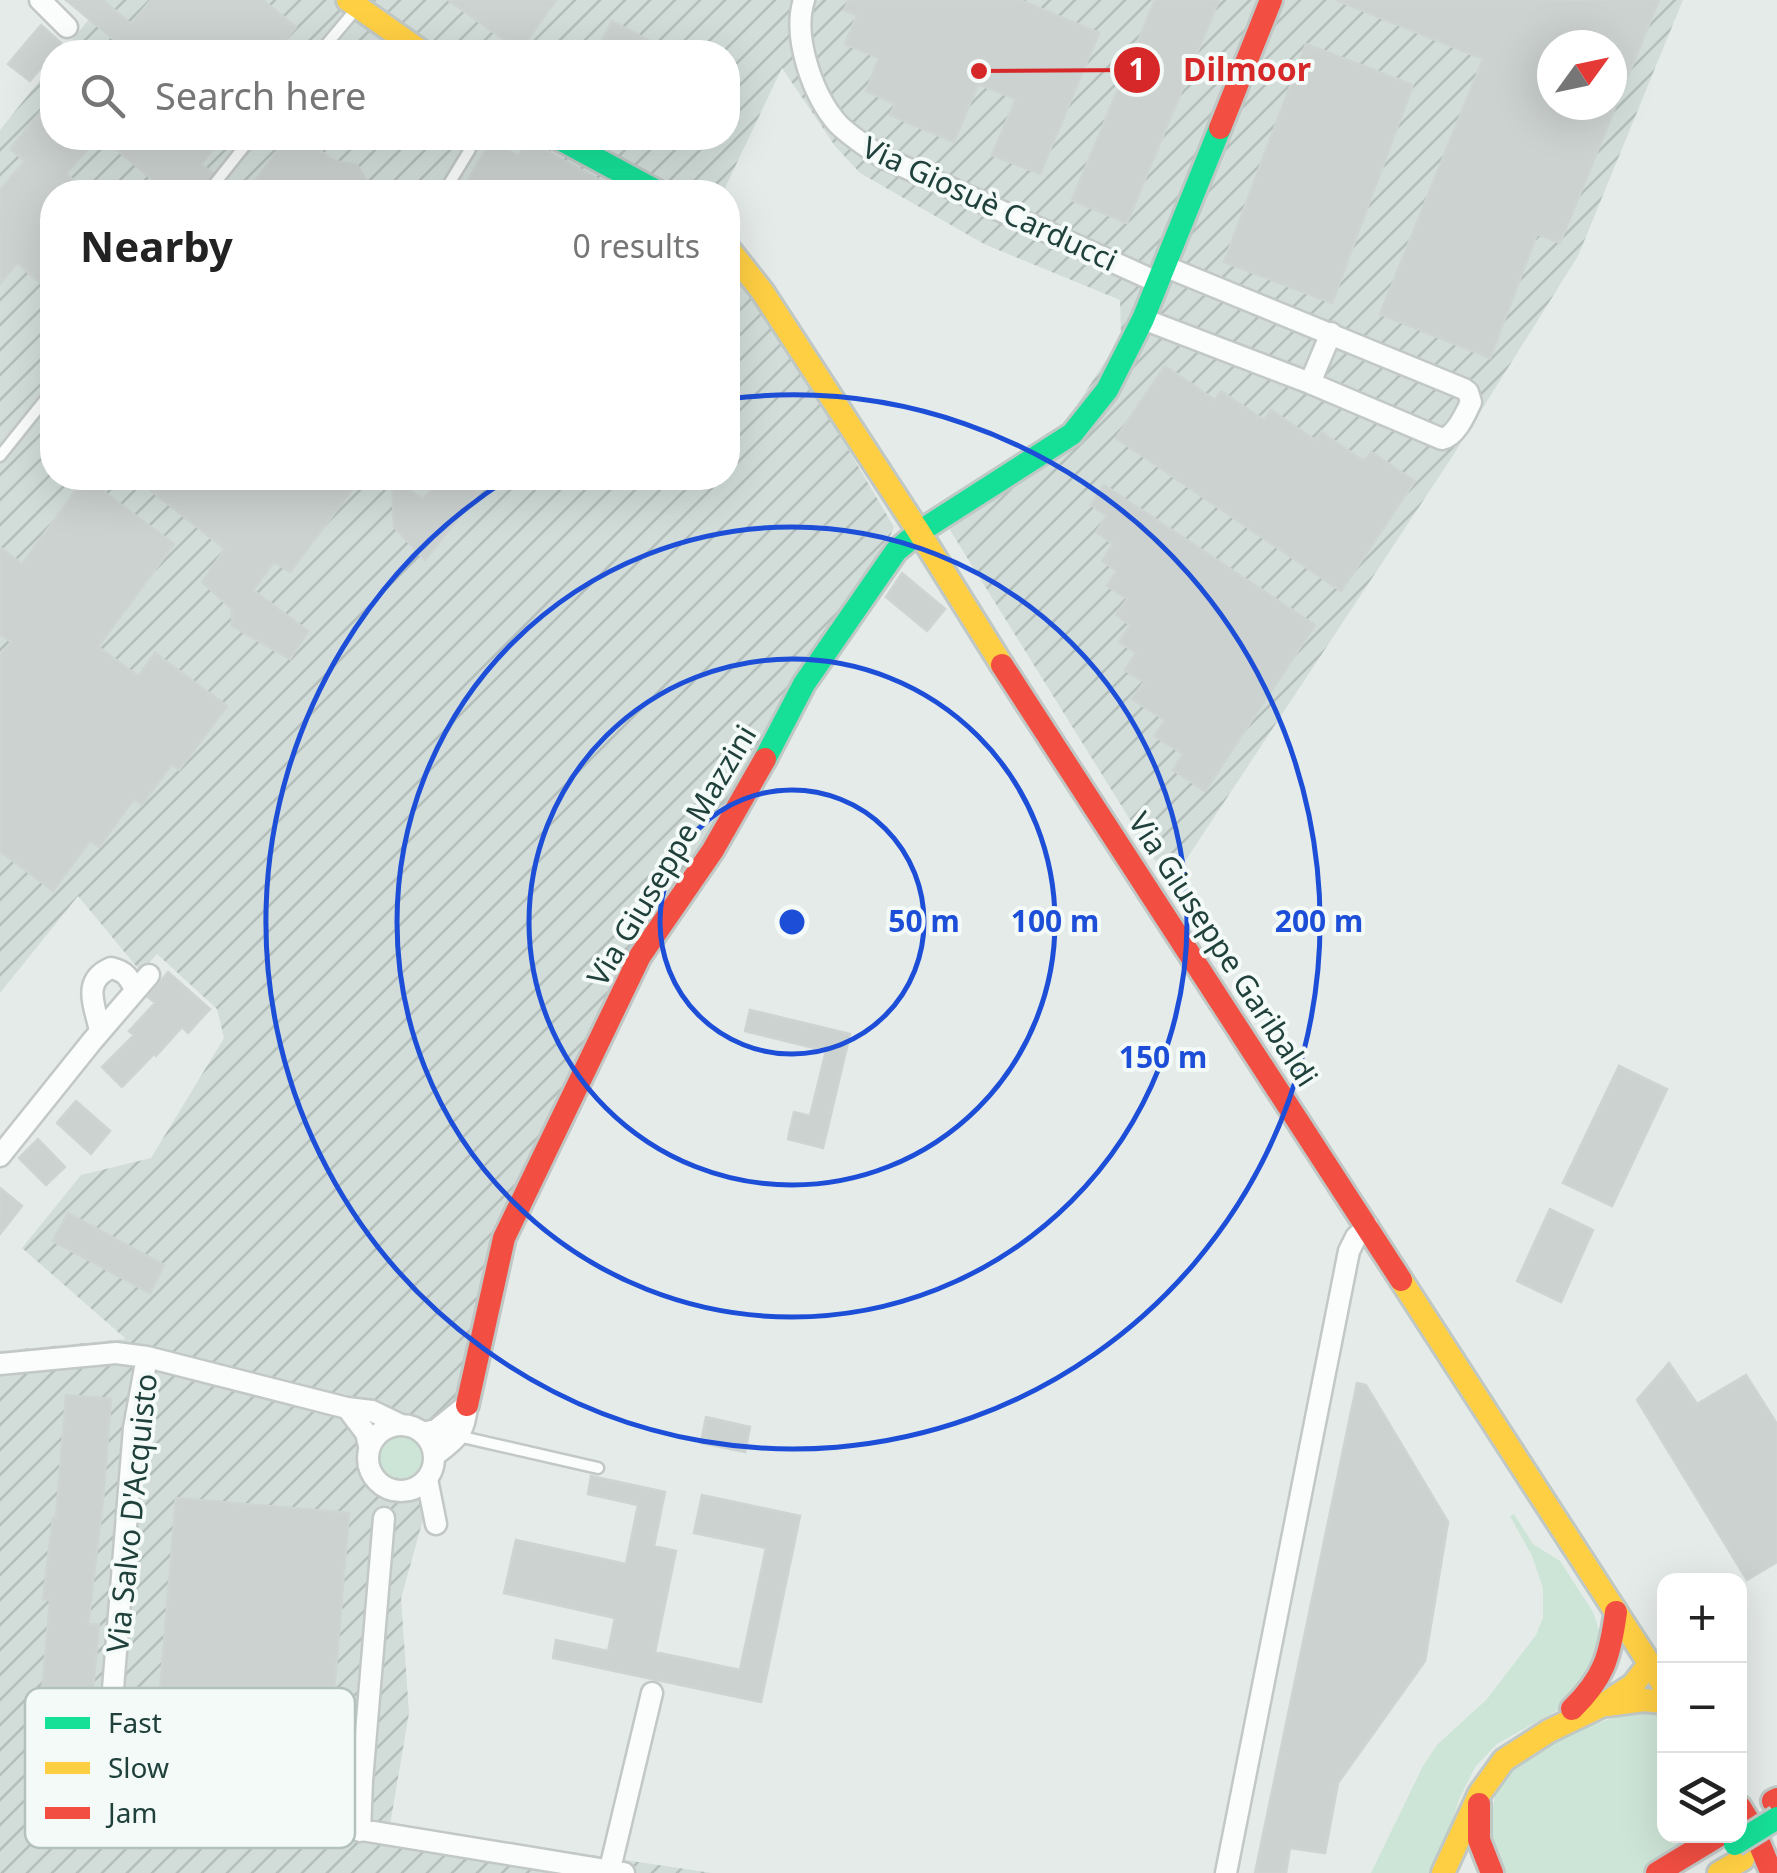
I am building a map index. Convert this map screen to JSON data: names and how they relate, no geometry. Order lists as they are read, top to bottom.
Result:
{
  "streets": {
    "main road": ["Via Giuseppe Mazzini", "Via Giuseppe Garibaldi"],
    "street": ["Via Giosuè Carducci", "Via Salvo D'Acquisto"]
  },
  "crossings": [
    ["Via Giosuè Carducci", "Via Giuseppe Mazzini"],
    ["Via Giuseppe Mazzini", "Via Giuseppe Garibaldi"]
  ],
  "places": ["Dilmoor"],
  "legend": ["Fast", "Slow", "Jam"],
  "north": "top right",
  "page": {
    "search": "Search here",
    "heading": ["Nearby", "0 results"],
    "map_buttons": ["+", "−"]
  },
  "rings": [
    "50 m",
    "100 m",
    "200 m",
    "150 m"
  ]
}
